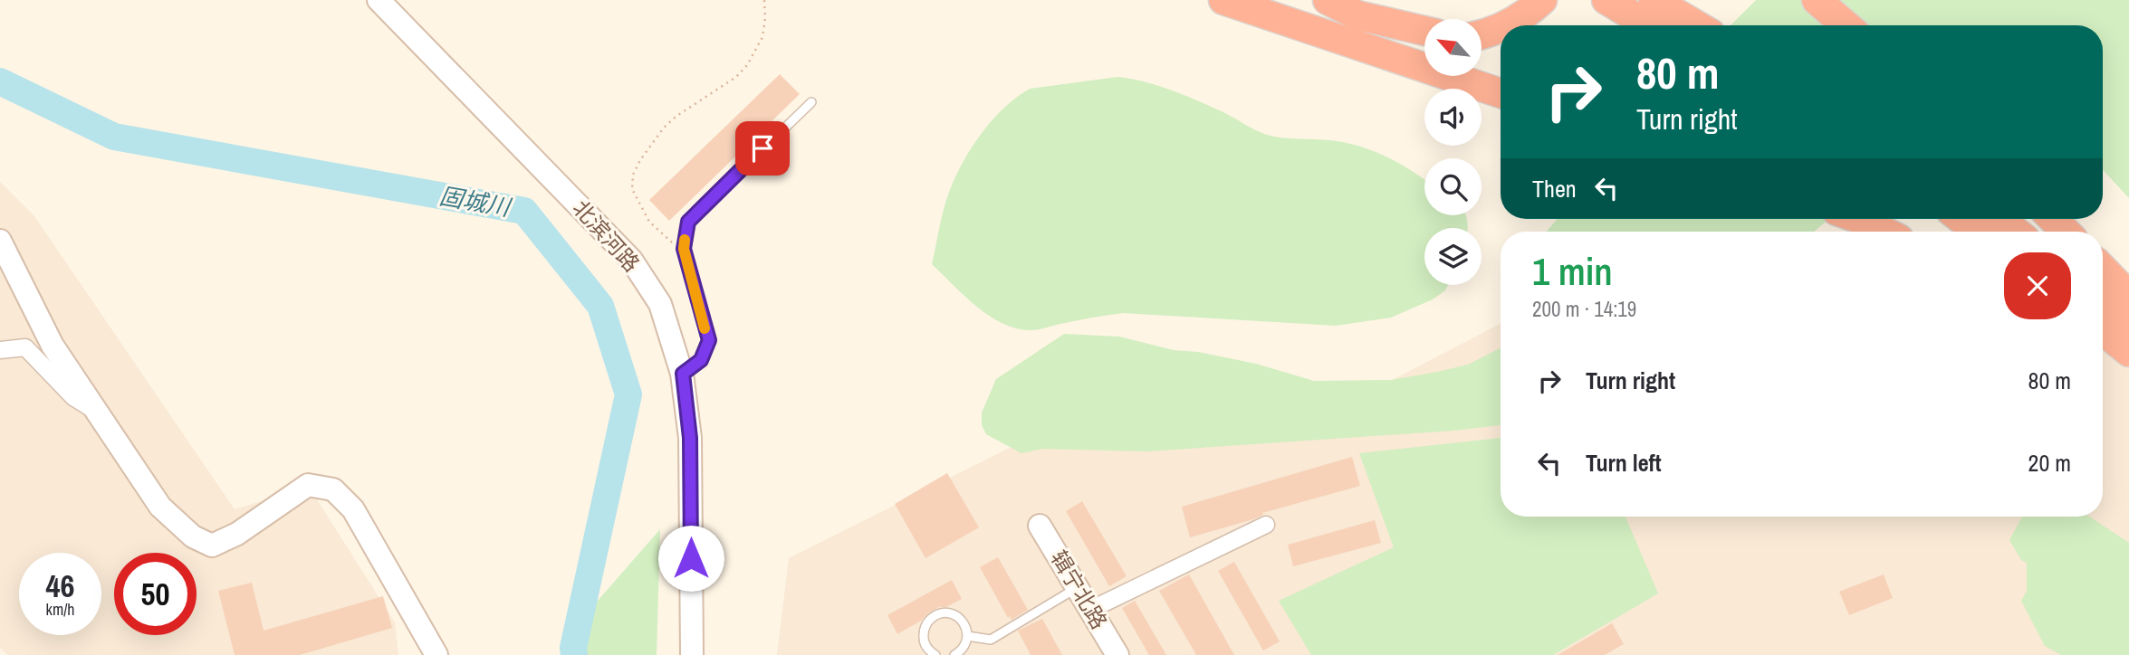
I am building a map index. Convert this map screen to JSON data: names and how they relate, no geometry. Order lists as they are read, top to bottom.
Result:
{
  "streets": {
    "street": ["北滨河路", "辑宁北路"]
  },
  "water": ["固城川"],
  "north": "top left",
  "page": {
    "turn": ["80 m", "Turn right"],
    "then": "Then",
    "heading": ["1 min", "200 m · 14:19"],
    "list": [
      {
        "name": "Turn right",
        "value": "80 m"
      },
      {
        "name": "Turn left",
        "value": "20 m"
      }
    ],
    "speed": "46 km/h",
    "limit": "50"
  }
}
